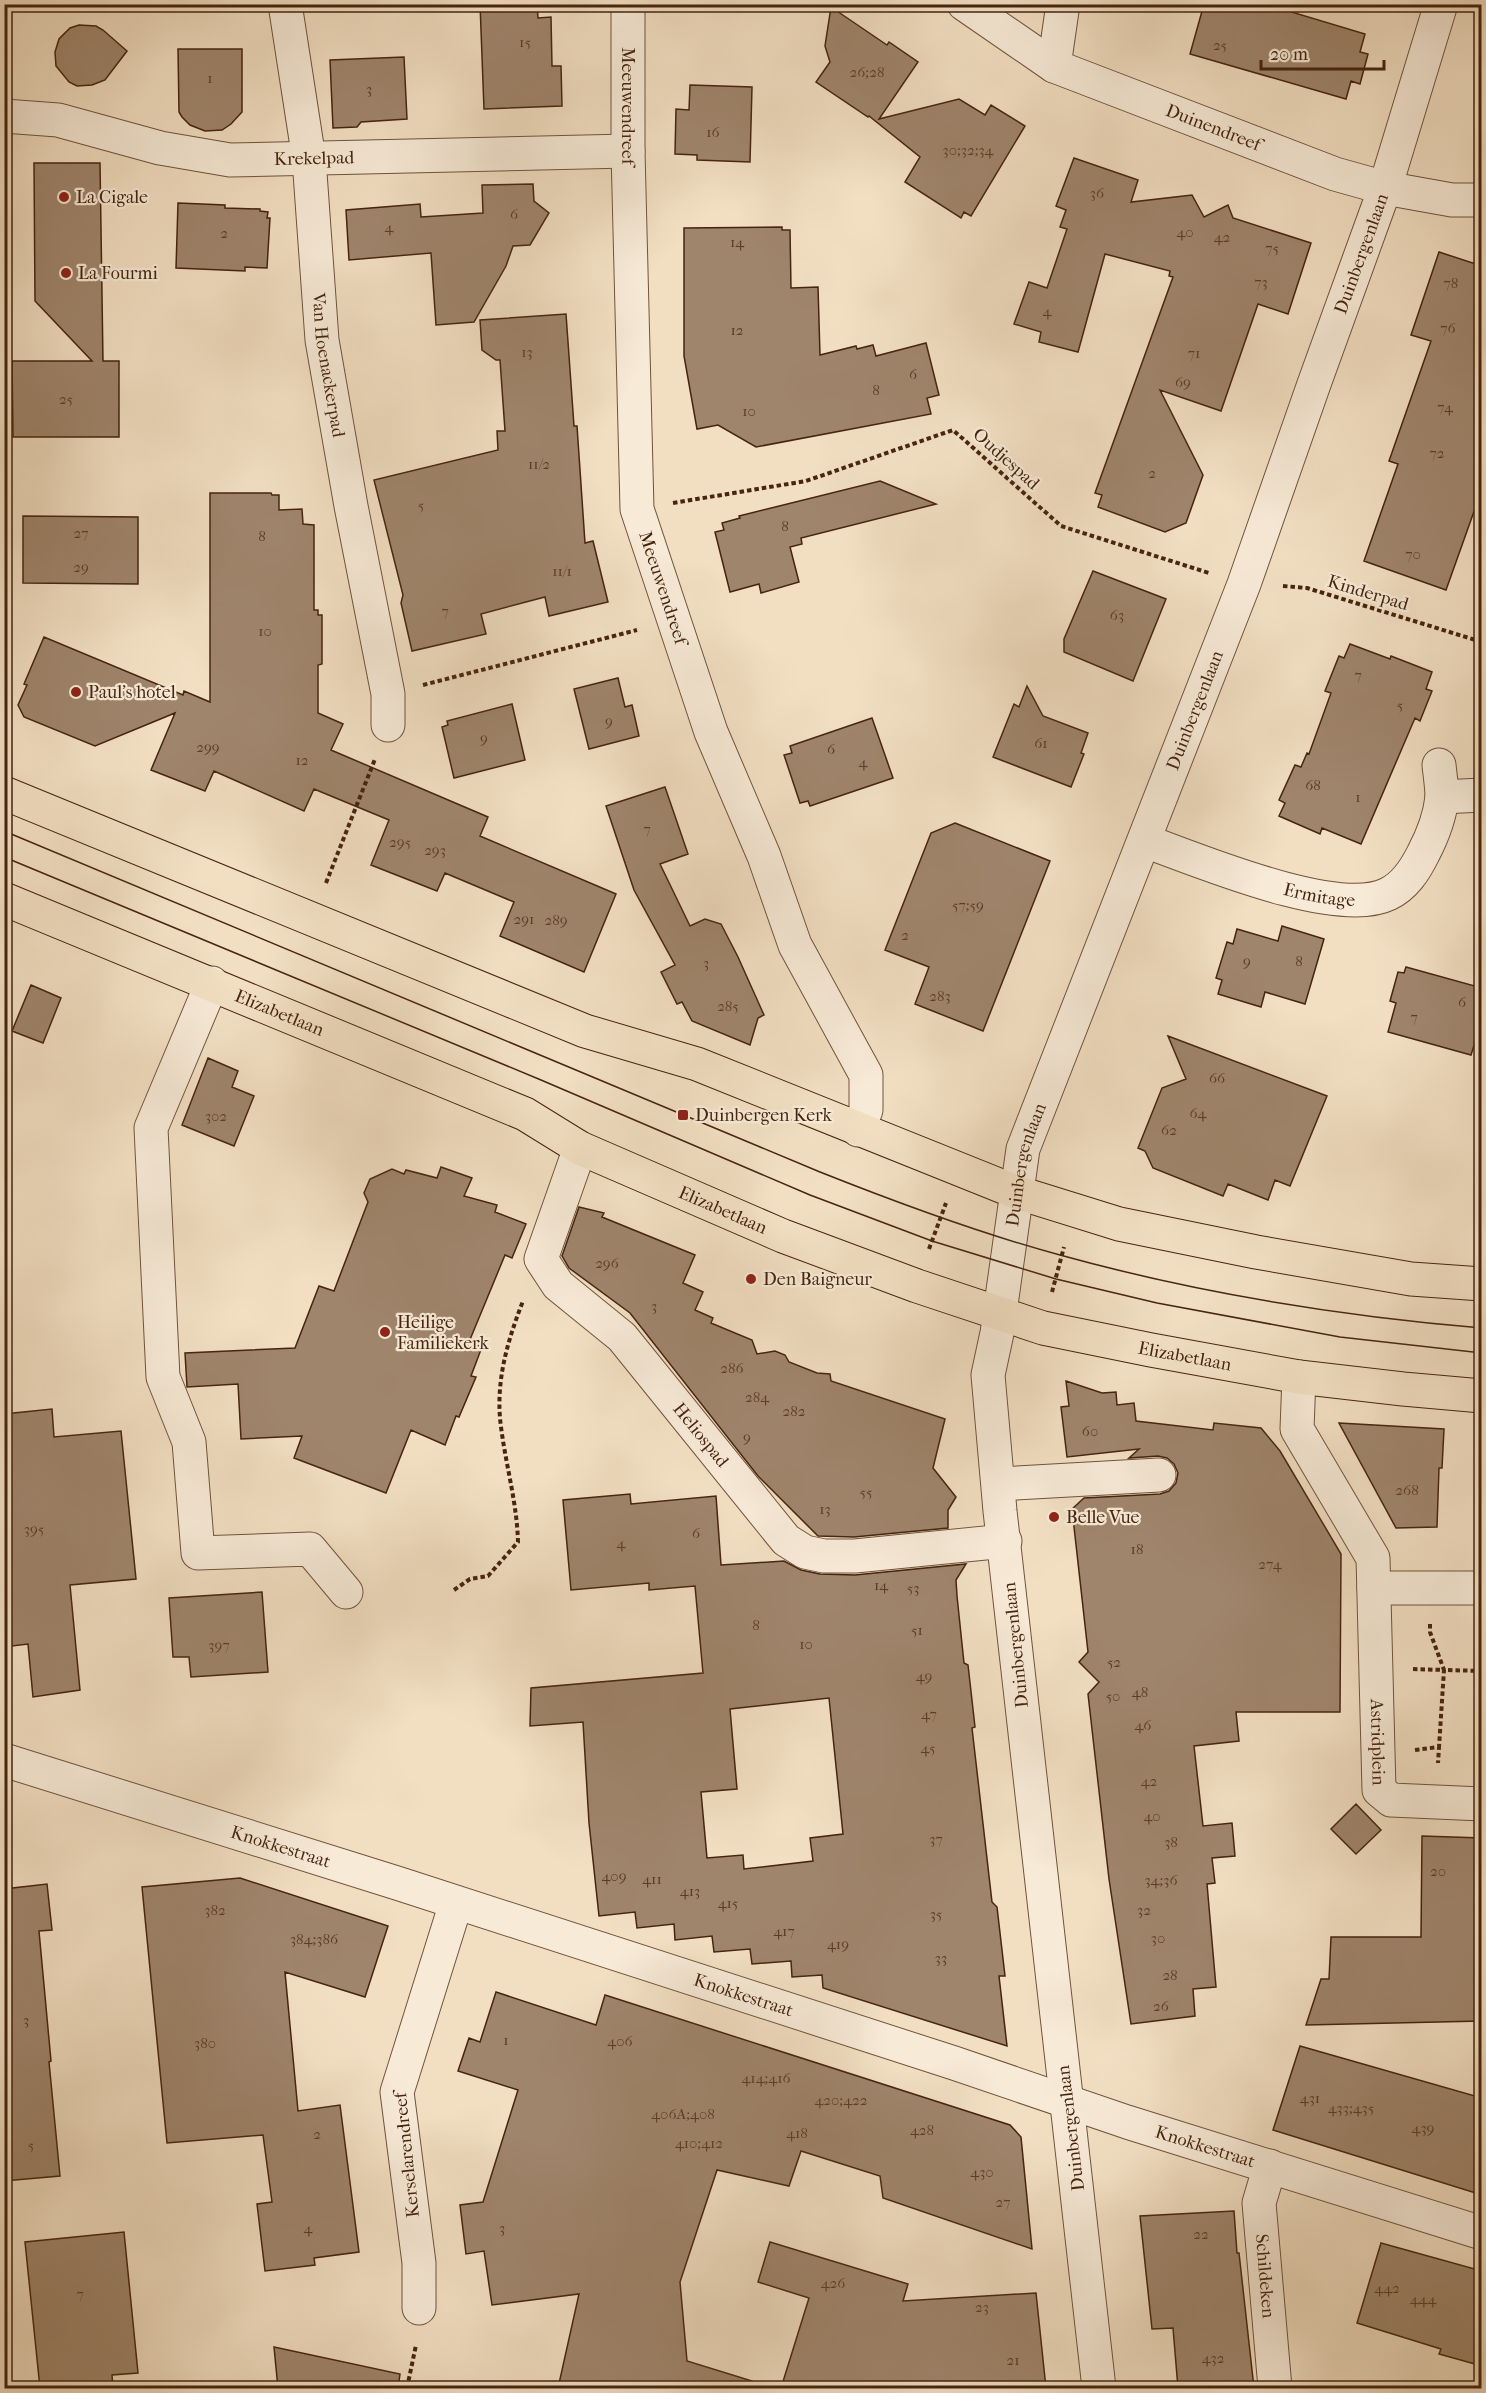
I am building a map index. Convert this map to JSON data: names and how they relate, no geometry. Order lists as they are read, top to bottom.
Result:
{
  "streets": {
    "main road": ["Elizabetlaan"],
    "street": [
      "Meeuwendreef",
      "Duinendreef",
      "Krekelpad",
      "Duinbergenlaan",
      "Van Hoenackerpad",
      "Ermitage",
      "Heliospad",
      "Astridplein",
      "Knokkestraat",
      "Kerselarendreef",
      "Schildeken"
    ],
    "path": ["Oudjespad", "Kinderpad"]
  },
  "crossings": [
    ["Meeuwendreef", "Krekelpad"],
    ["Meeuwendreef", "Oudjespad"],
    ["Duinendreef", "Duinbergenlaan"],
    ["Krekelpad", "Van Hoenackerpad"],
    ["Duinbergenlaan", "Oudjespad"],
    ["Duinbergenlaan", "Kinderpad"],
    ["Duinbergenlaan", "Ermitage"],
    ["Duinbergenlaan", "Elizabetlaan"],
    ["Duinbergenlaan", "Heliospad"],
    ["Duinbergenlaan", "Knokkestraat"],
    ["Oudjespad", "Kinderpad"],
    ["Elizabetlaan", "Astridplein"],
    ["Knokkestraat", "Kerselarendreef"],
    ["Knokkestraat", "Schildeken"]
  ],
  "places": {
    "other": [
      "La Cigale",
      "La Fourmi",
      "Paul's hotel",
      "Den Baigneur",
      "Heilige Familiekerk",
      "Belle Vue"
    ],
    "transit": ["Duinbergen Kerk"]
  },
  "house_numbers": [
    "15",
    "25",
    "26;28",
    "1",
    "3",
    "16",
    "30;32;34",
    "36",
    "6",
    "4",
    "40",
    "2",
    "42",
    "14",
    "75",
    "73",
    "78",
    "4",
    "76",
    "12",
    "13",
    "71",
    "6",
    "69",
    "8",
    "25",
    "74",
    "10",
    "72",
    "11/2",
    "2",
    "5",
    "8",
    "27",
    "8",
    "70",
    "29",
    "11/1",
    "7",
    "63",
    "10",
    "7",
    "5",
    "9",
    "9",
    "61",
    "299",
    "6",
    "12",
    "4",
    "68",
    "1",
    "7",
    "295",
    "293",
    "57;59",
    "291",
    "289",
    "2",
    "9",
    "8",
    "3",
    "283",
    "6",
    "285",
    "7",
    "66",
    "64",
    "302",
    "62",
    "296",
    "3",
    "286",
    "284",
    "282",
    "60",
    "9",
    "268",
    "55",
    "13",
    "395",
    "6",
    "4",
    "18",
    "274",
    "14",
    "53",
    "8",
    "51",
    "10",
    "397",
    "52",
    "49",
    "48",
    "50",
    "47",
    "46",
    "45",
    "42",
    "40",
    "37",
    "38",
    "20",
    "409",
    "411",
    "34;36",
    "413",
    "415",
    "382",
    "32",
    "35",
    "417",
    "30",
    "384;386",
    "419",
    "33",
    "28",
    "26",
    "3",
    "1",
    "406",
    "380",
    "414;416",
    "431",
    "420;422",
    "433;435",
    "406A;408",
    "439",
    "428",
    "418",
    "2",
    "410;412",
    "5",
    "430",
    "27",
    "4",
    "3",
    "22",
    "426",
    "442",
    "7",
    "444",
    "23",
    "432",
    "21"
  ],
  "scale_bar": "20 m"
}
